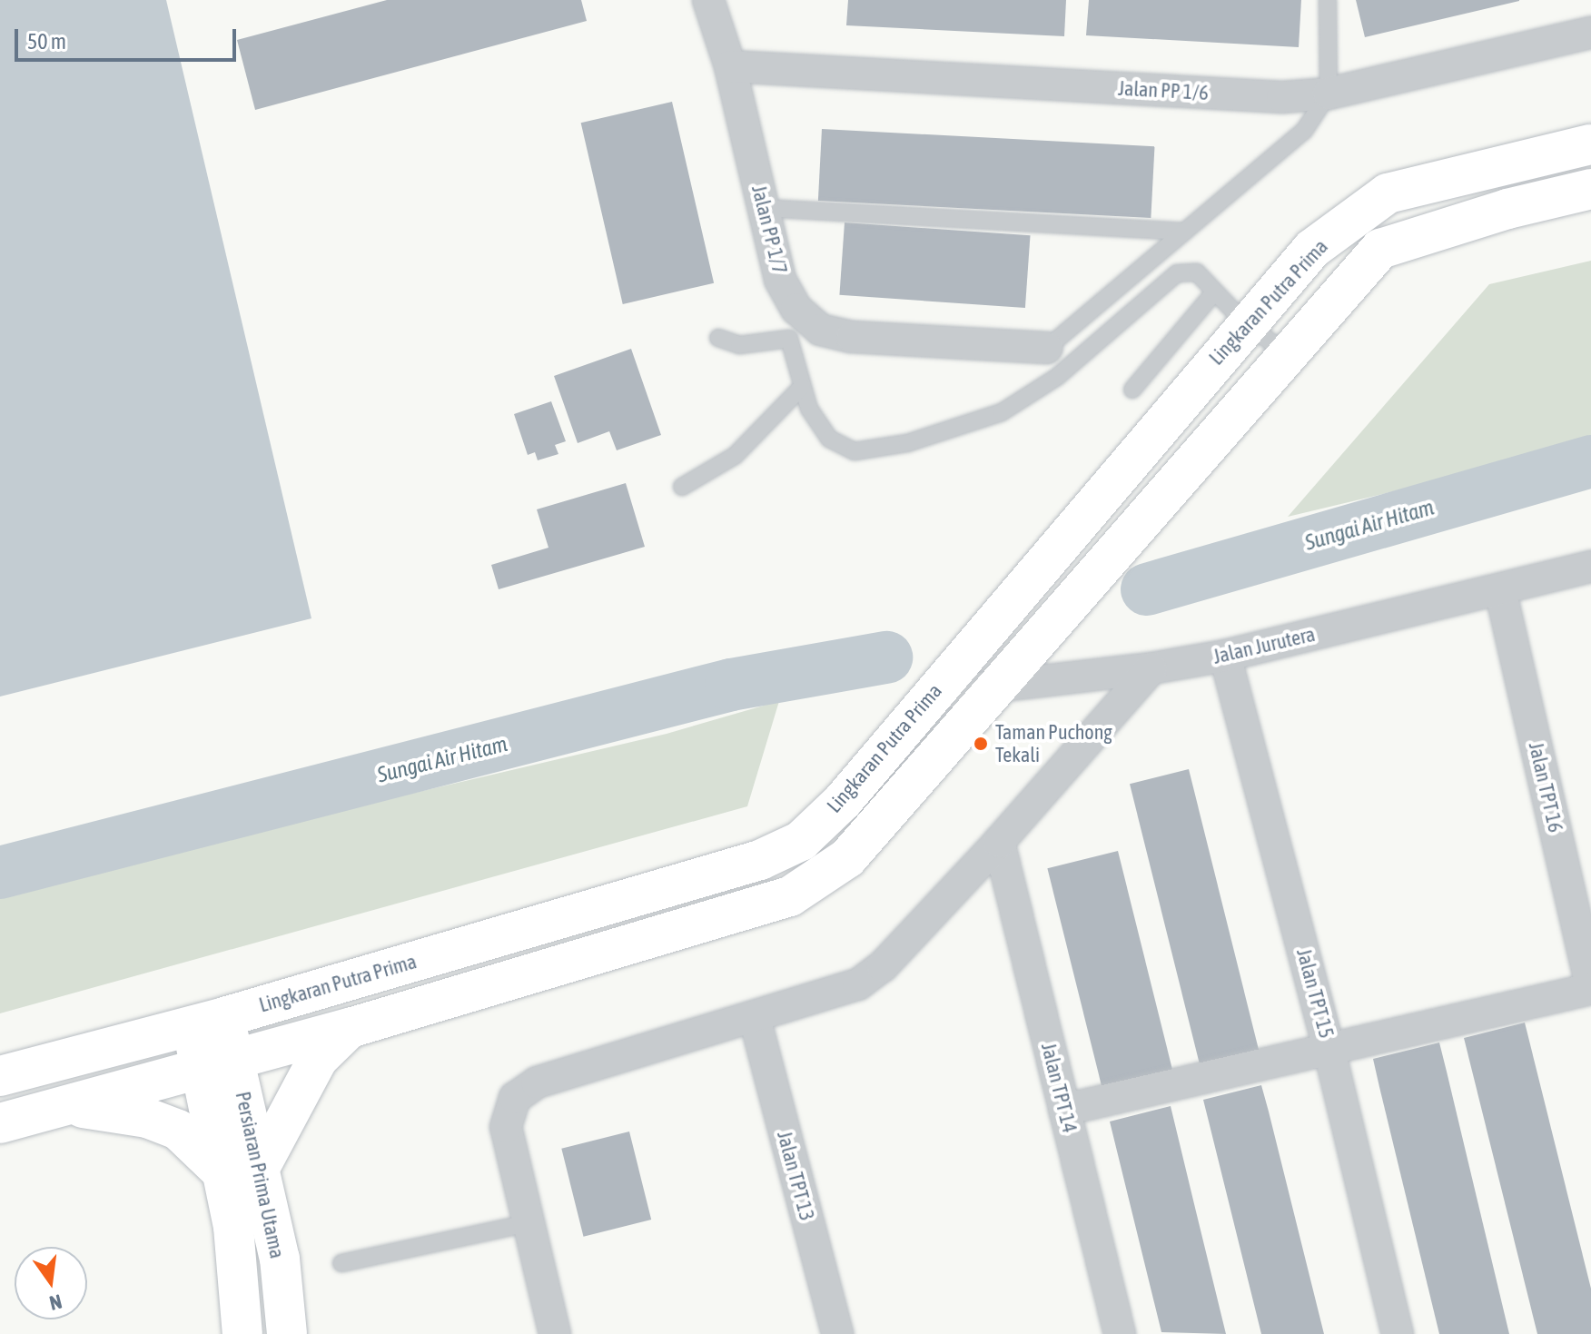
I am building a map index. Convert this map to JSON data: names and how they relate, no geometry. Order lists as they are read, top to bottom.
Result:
{
  "streets": {
    "main road": ["Lingkaran Putra Prima", "Persiaran Prima Utama"],
    "street": [
      "Jalan PP 1/6",
      "Jalan PP 1/7",
      "Jalan Jurutera",
      "Jalan TPT 16",
      "Jalan TPT 15",
      "Jalan TPT 14",
      "Jalan TPT 13"
    ]
  },
  "crossings": [
    ["Jalan PP 1/6", "Jalan PP 1/7"],
    ["Lingkaran Putra Prima", "Jalan Jurutera"],
    ["Lingkaran Putra Prima", "Persiaran Prima Utama"],
    ["Jalan Jurutera", "Jalan TPT 16"],
    ["Jalan Jurutera", "Jalan TPT 15"]
  ],
  "water": ["Sungai Air Hitam"],
  "places": ["Taman Puchong Tekali"],
  "scale_bar": "50 m",
  "north": "bottom"
}
